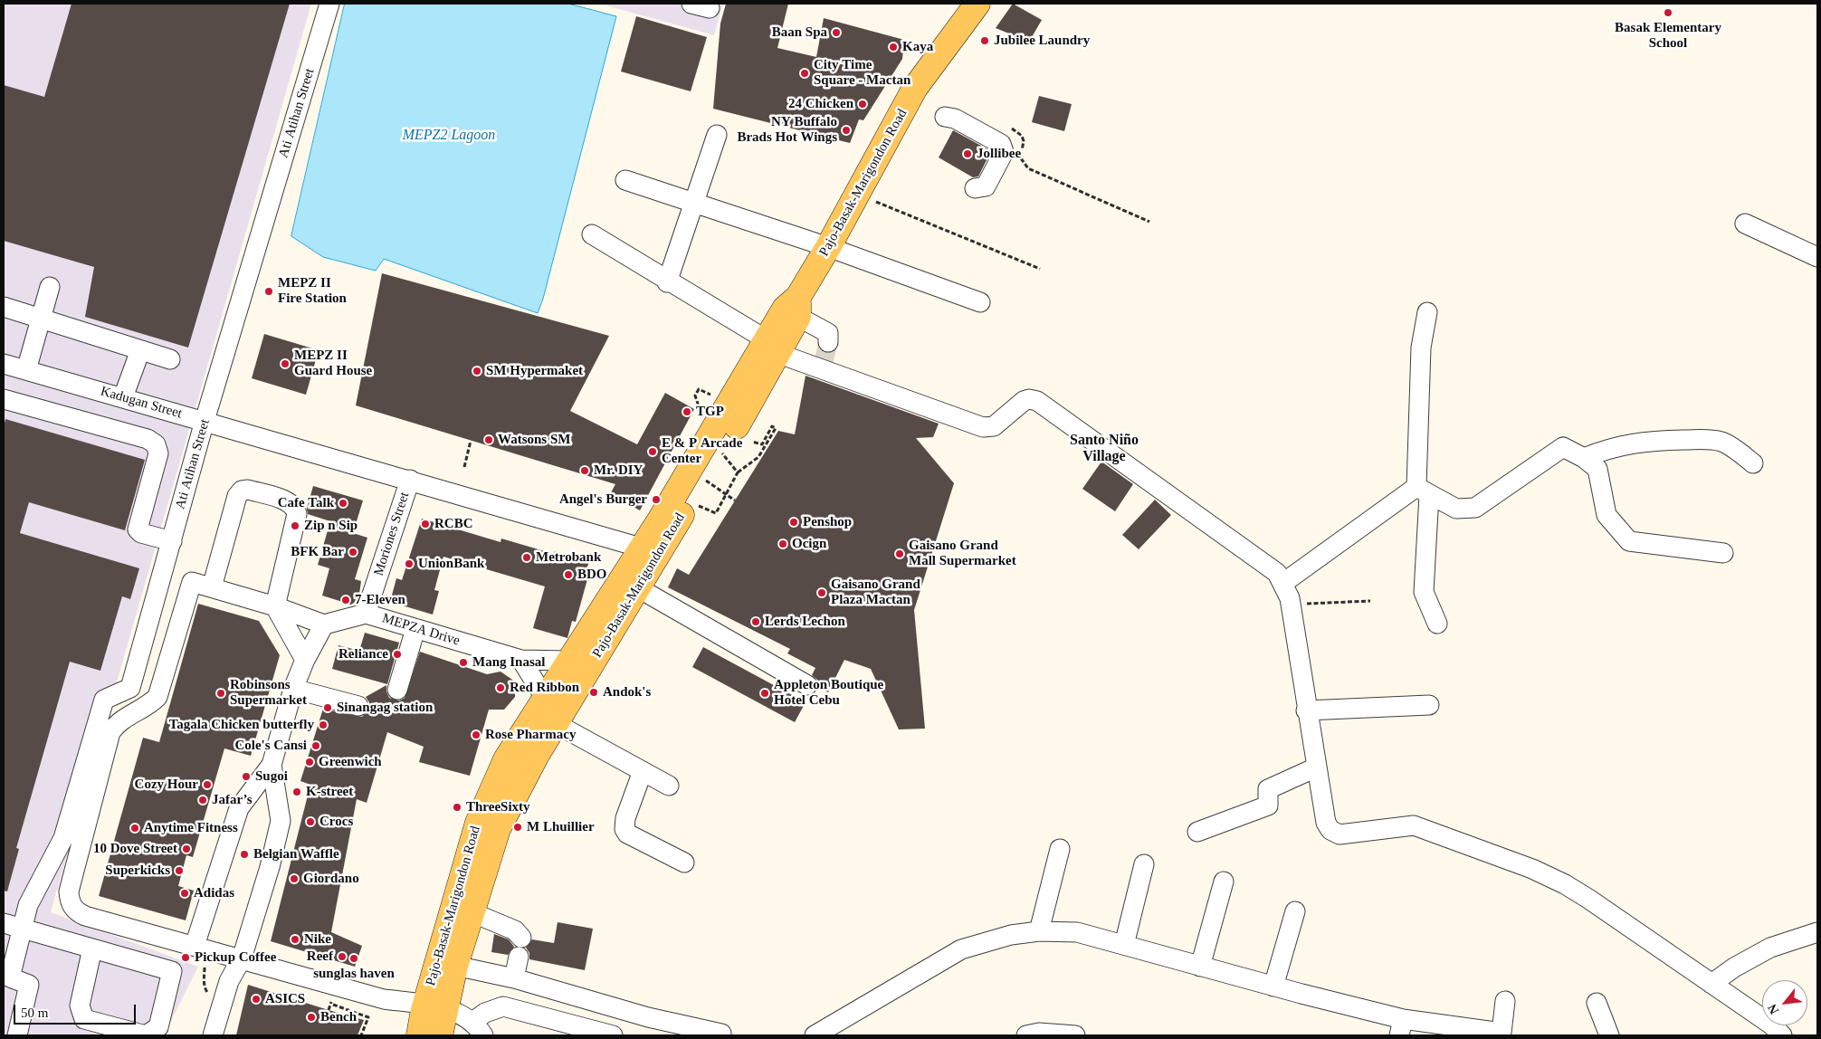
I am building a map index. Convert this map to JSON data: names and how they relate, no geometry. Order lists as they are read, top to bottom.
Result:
{
  "streets": {
    "main road": ["Pajo-Basak-Marigondon Road"],
    "street": [
      "Ati Atihan Street",
      "Kadugan Street",
      "Moriones Street",
      "MEPZA Drive"
    ]
  },
  "crossings": [
    ["Ati Atihan Street", "Kadugan Street"],
    ["Pajo-Basak-Marigondon Road", "MEPZA Drive"],
    ["Kadugan Street", "Moriones Street"],
    ["Moriones Street", "MEPZA Drive"]
  ],
  "districts": ["Santo Niño Village"],
  "water": ["MEPZ2 Lagoon"],
  "places": [
    "Basak Elementary School",
    "Baan Spa",
    "Jubilee Laundry",
    "Kaya",
    "City Time Square - Mactan",
    "24 Chicken",
    "NY Buffalo Brads Hot Wings",
    "Jollibee",
    "MEPZ II Fire Station",
    "MEPZ II Guard House",
    "SM Hypermaket",
    "TGP",
    "Watsons SM",
    "E & P Arcade Center",
    "Mr. DIY",
    "Angel's Burger",
    "Cafe Talk",
    "Penshop",
    "RCBC",
    "Zip n Sip",
    "Ocign",
    "BFK Bar",
    "Gaisano Grand Mall Supermarket",
    "Metrobank",
    "UnionBank",
    "BDO",
    "Gaisano Grand Plaza Mactan",
    "7-Eleven",
    "Lerds Lechon",
    "Reliance",
    "Mang Inasal",
    "Red Ribbon",
    "Andok's",
    "Robinsons Supermarket",
    "Appleton Boutique Hotel Cebu",
    "Sinangag station",
    "Tagala Chicken butterfly",
    "Rose Pharmacy",
    "Cole's Cansi",
    "Greenwich",
    "Sugoi",
    "Cozy Hour",
    "K-street",
    "Jafar’s",
    "ThreeSixty",
    "Crocs",
    "M Lhuillier",
    "Anytime Fitness",
    "10 Dove Street",
    "Belgian Waffle",
    "Superkicks",
    "Giordano",
    "Adidas",
    "Nike",
    "Reef",
    "Pickup Coffee",
    "sunglas haven",
    "ASICS",
    "Bench"
  ],
  "scale_bar": "50 m",
  "north": "bottom left"
}
